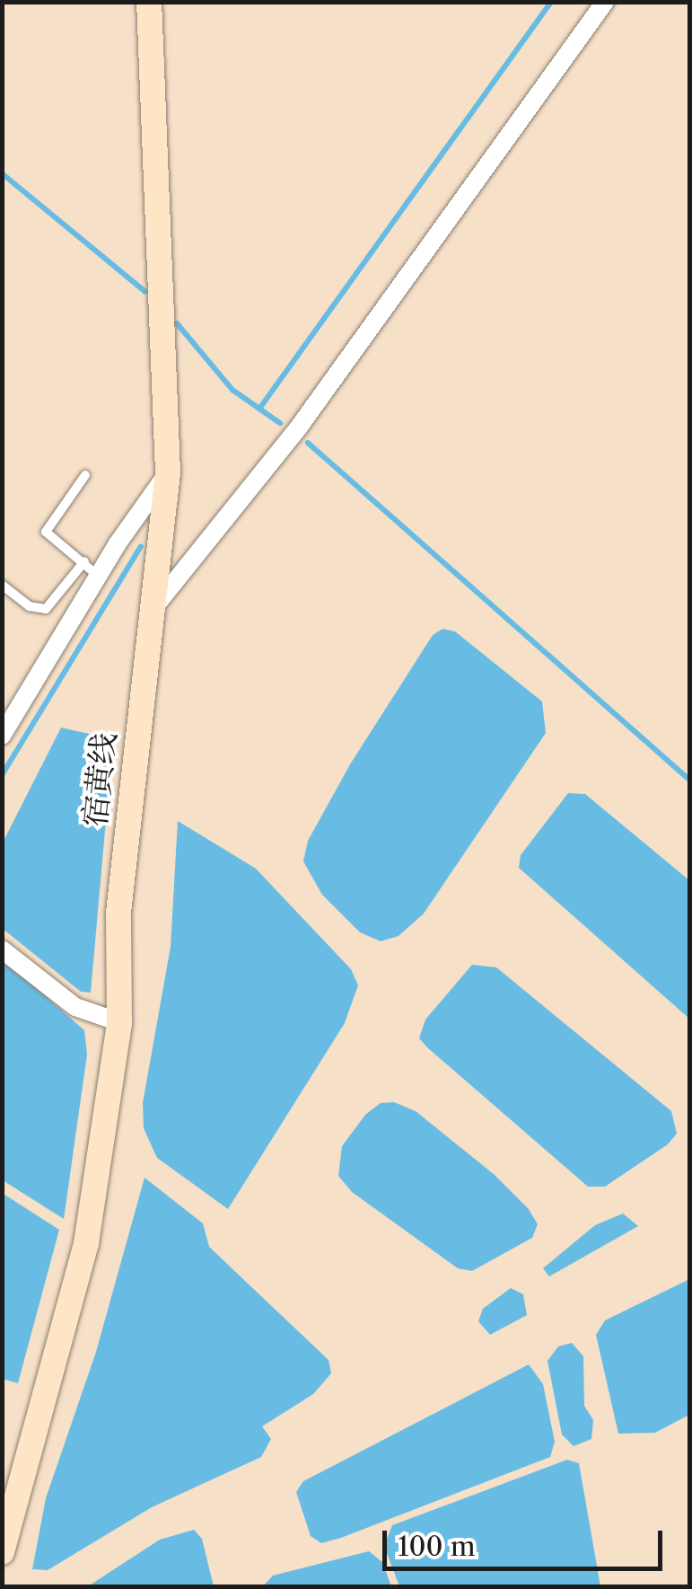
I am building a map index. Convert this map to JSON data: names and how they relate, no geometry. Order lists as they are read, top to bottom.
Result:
{
  "streets": {
    "main road": ["宿黄线"]
  },
  "scale_bar": "100 m"
}
